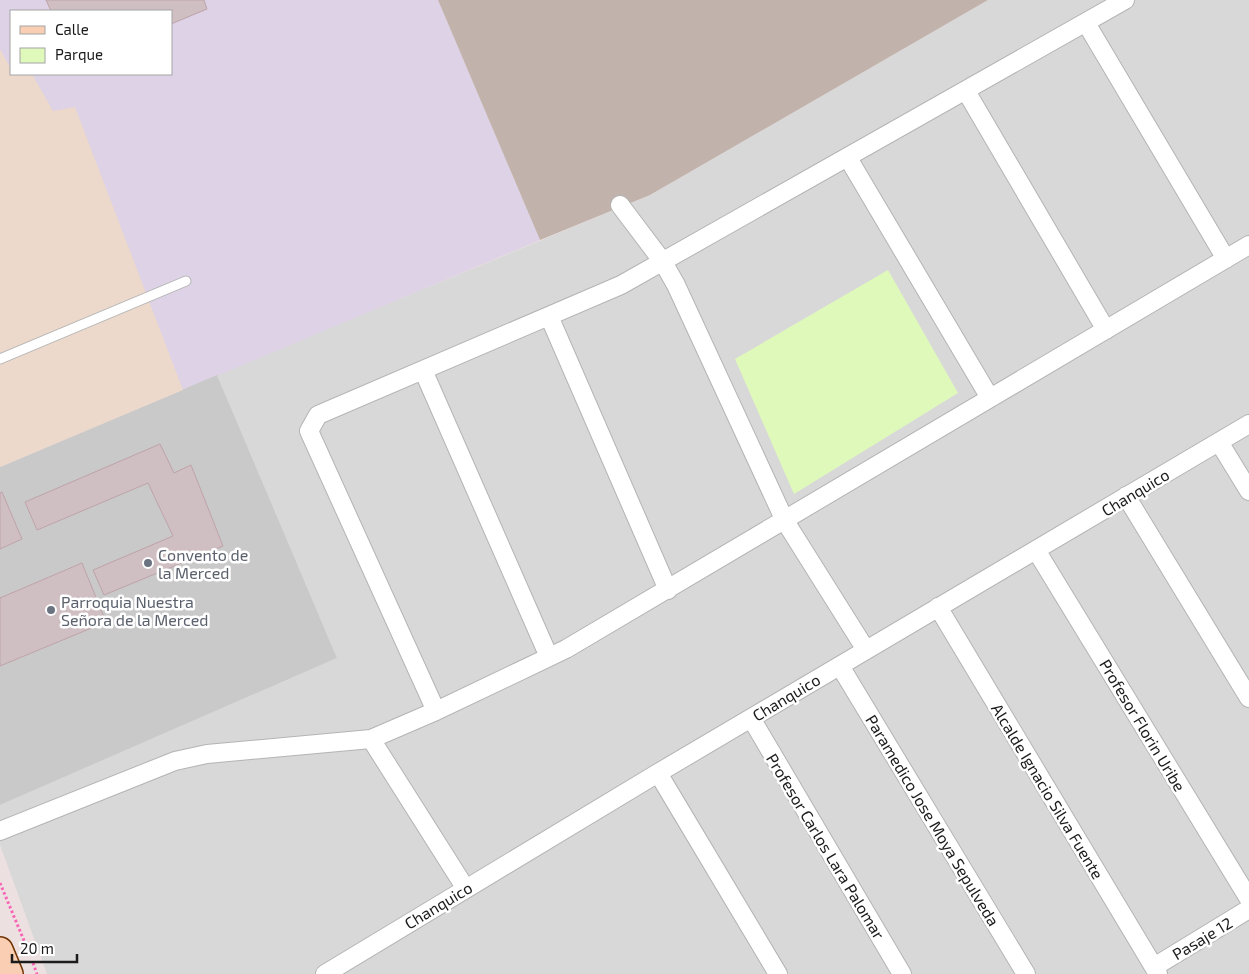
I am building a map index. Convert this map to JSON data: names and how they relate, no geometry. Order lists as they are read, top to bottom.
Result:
{
  "streets": {
    "street": [
      "Chanquico",
      "Profesor Florin Uribe",
      "Alcalde Ignacio Silva Fuente",
      "Paramedico Jose Moya Sepulveda",
      "Profesor Carlos Lara Palomar",
      "Pasaje 12"
    ]
  },
  "crossings": [
    ["Chanquico", "Profesor Florin Uribe"],
    ["Chanquico", "Alcalde Ignacio Silva Fuente"],
    ["Chanquico", "Paramedico Jose Moya Sepulveda"],
    ["Chanquico", "Profesor Carlos Lara Palomar"],
    ["Alcalde Ignacio Silva Fuente", "Pasaje 12"]
  ],
  "places": ["Convento de la Merced", "Parroquia Nuestra Señora de la Merced"],
  "legend": ["Calle", "Parque"],
  "scale_bar": "20 m"
}
